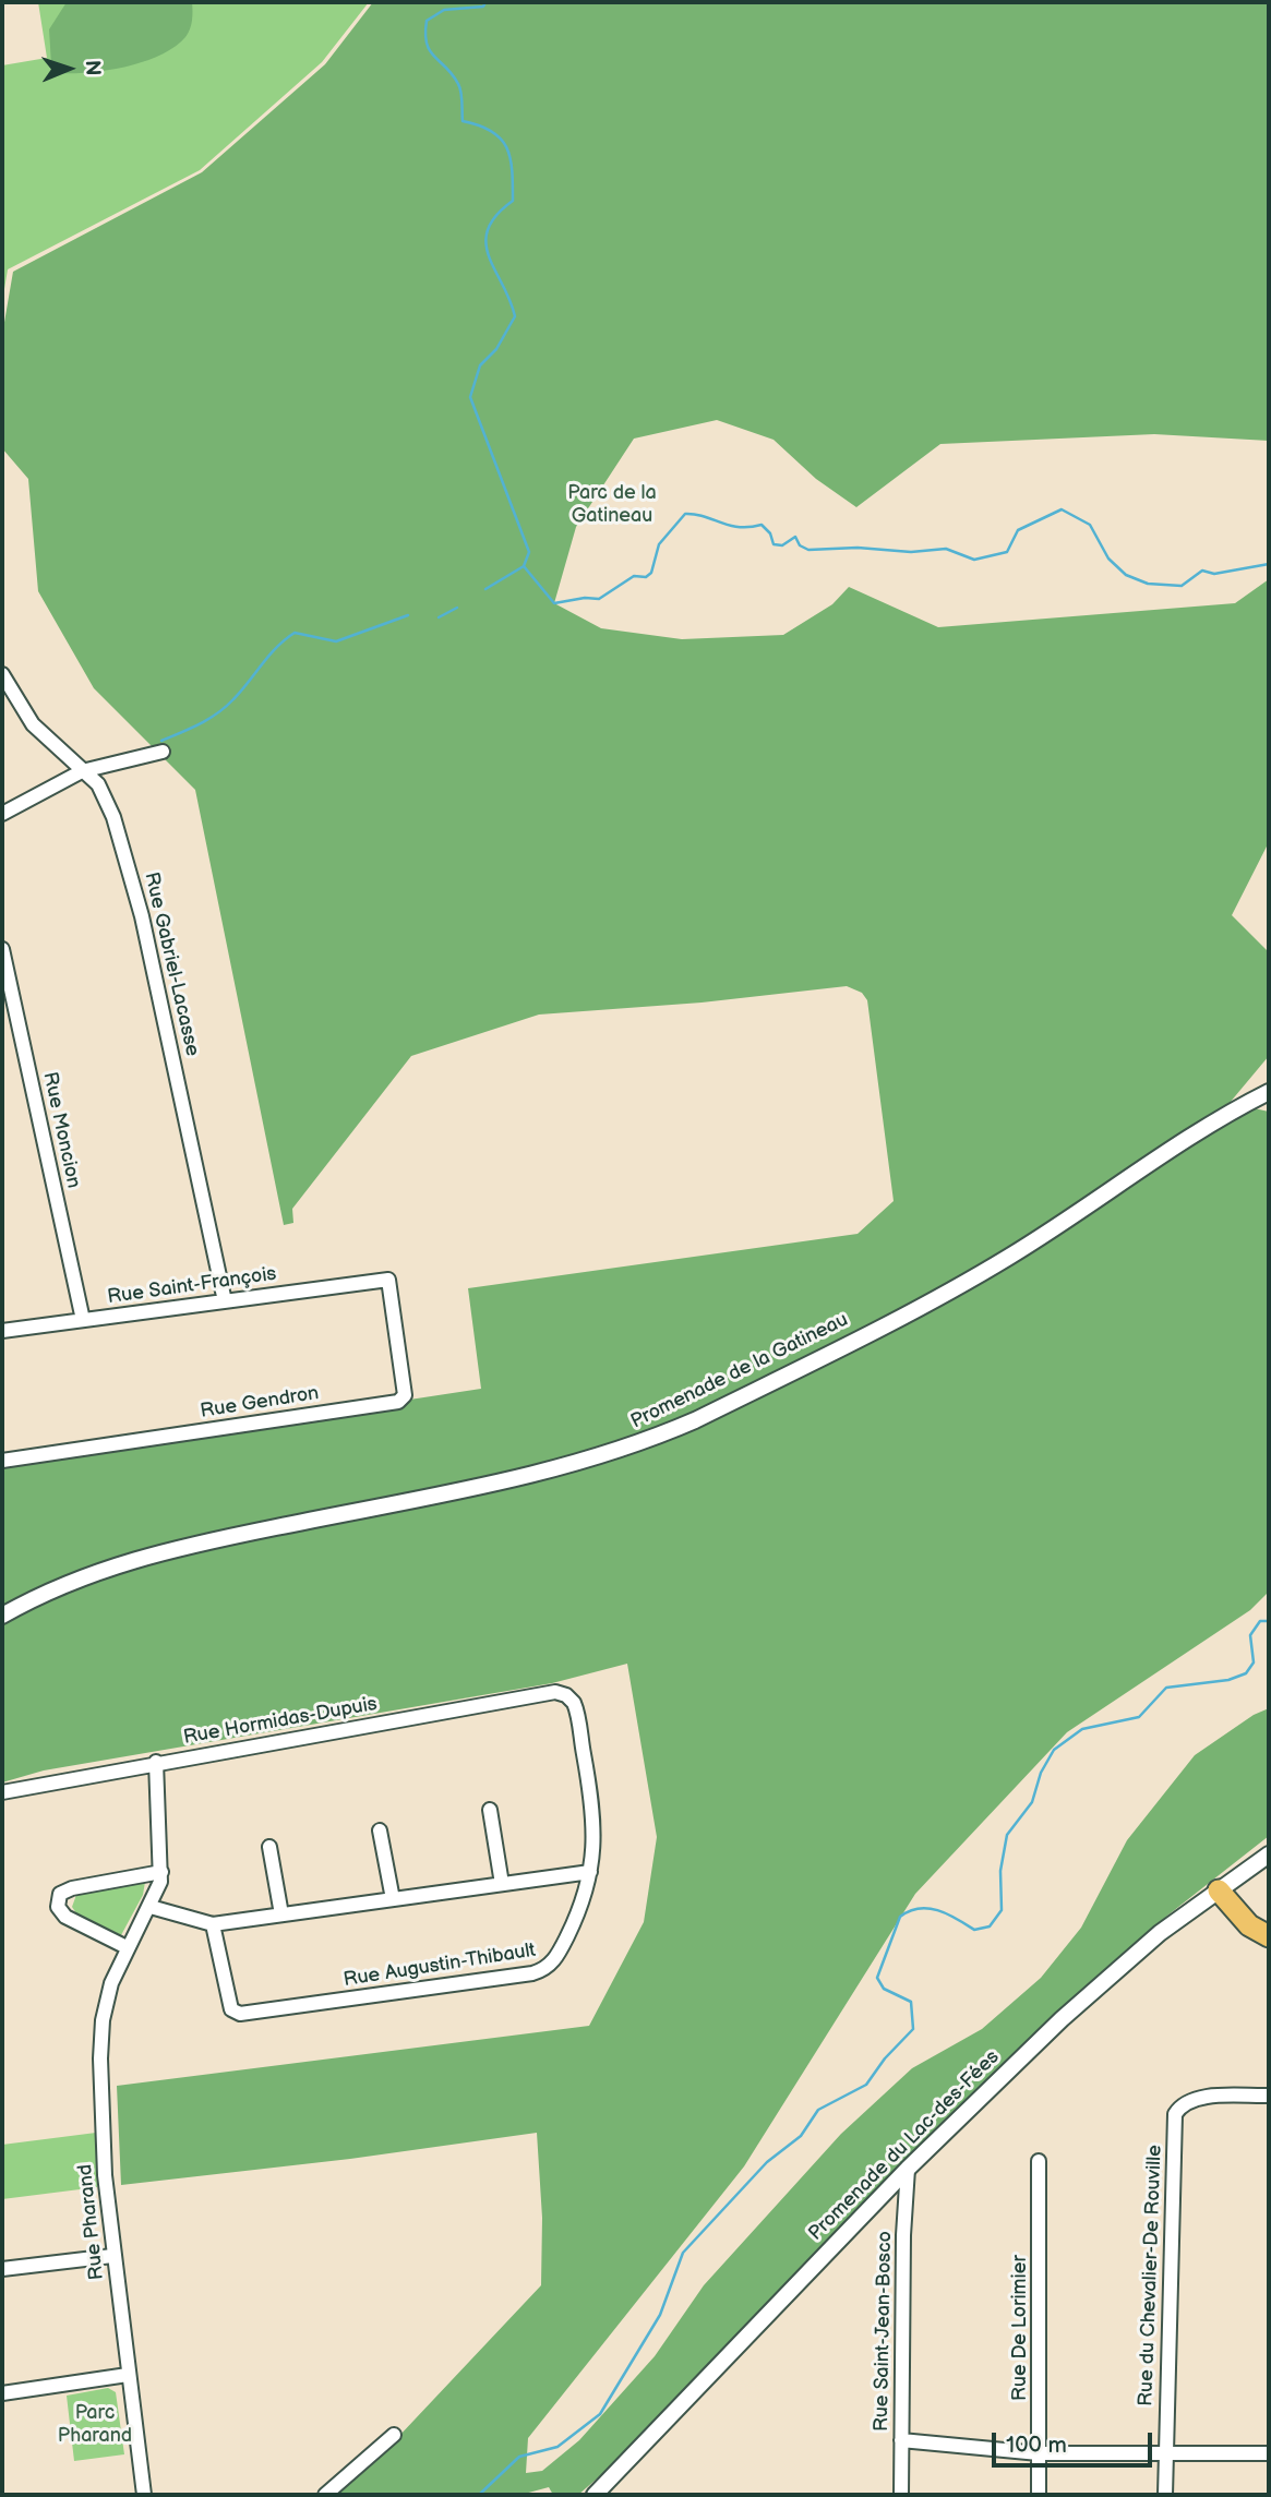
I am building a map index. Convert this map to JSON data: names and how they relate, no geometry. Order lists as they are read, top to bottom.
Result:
{
  "streets": {
    "street": [
      "Rue Gabriel-Lacasse",
      "Rue Moncion",
      "Rue Saint-François",
      "Promenade de la Gatineau",
      "Rue Gendron",
      "Rue Hormidas-Dupuis",
      "Rue Augustin-Thibault",
      "Promenade du Lac-des-Fées",
      "Rue Pharand",
      "Rue du Chevalier-De Rouville",
      "Rue De Lorimier",
      "Rue Saint-Jean-Bosco"
    ]
  },
  "crossings": [
    ["Rue Gabriel-Lacasse", "Rue Saint-François"],
    ["Rue Moncion", "Rue Saint-François"],
    ["Rue Saint-François", "Rue Gendron"],
    ["Rue Hormidas-Dupuis", "Rue Augustin-Thibault"],
    ["Rue Hormidas-Dupuis", "Rue Pharand"],
    ["Promenade du Lac-des-Fées", "Rue Saint-Jean-Bosco"]
  ],
  "parks": ["Parc de la Gatineau", "Parc Pharand"],
  "scale_bar": "100 m",
  "north": "right"
}
